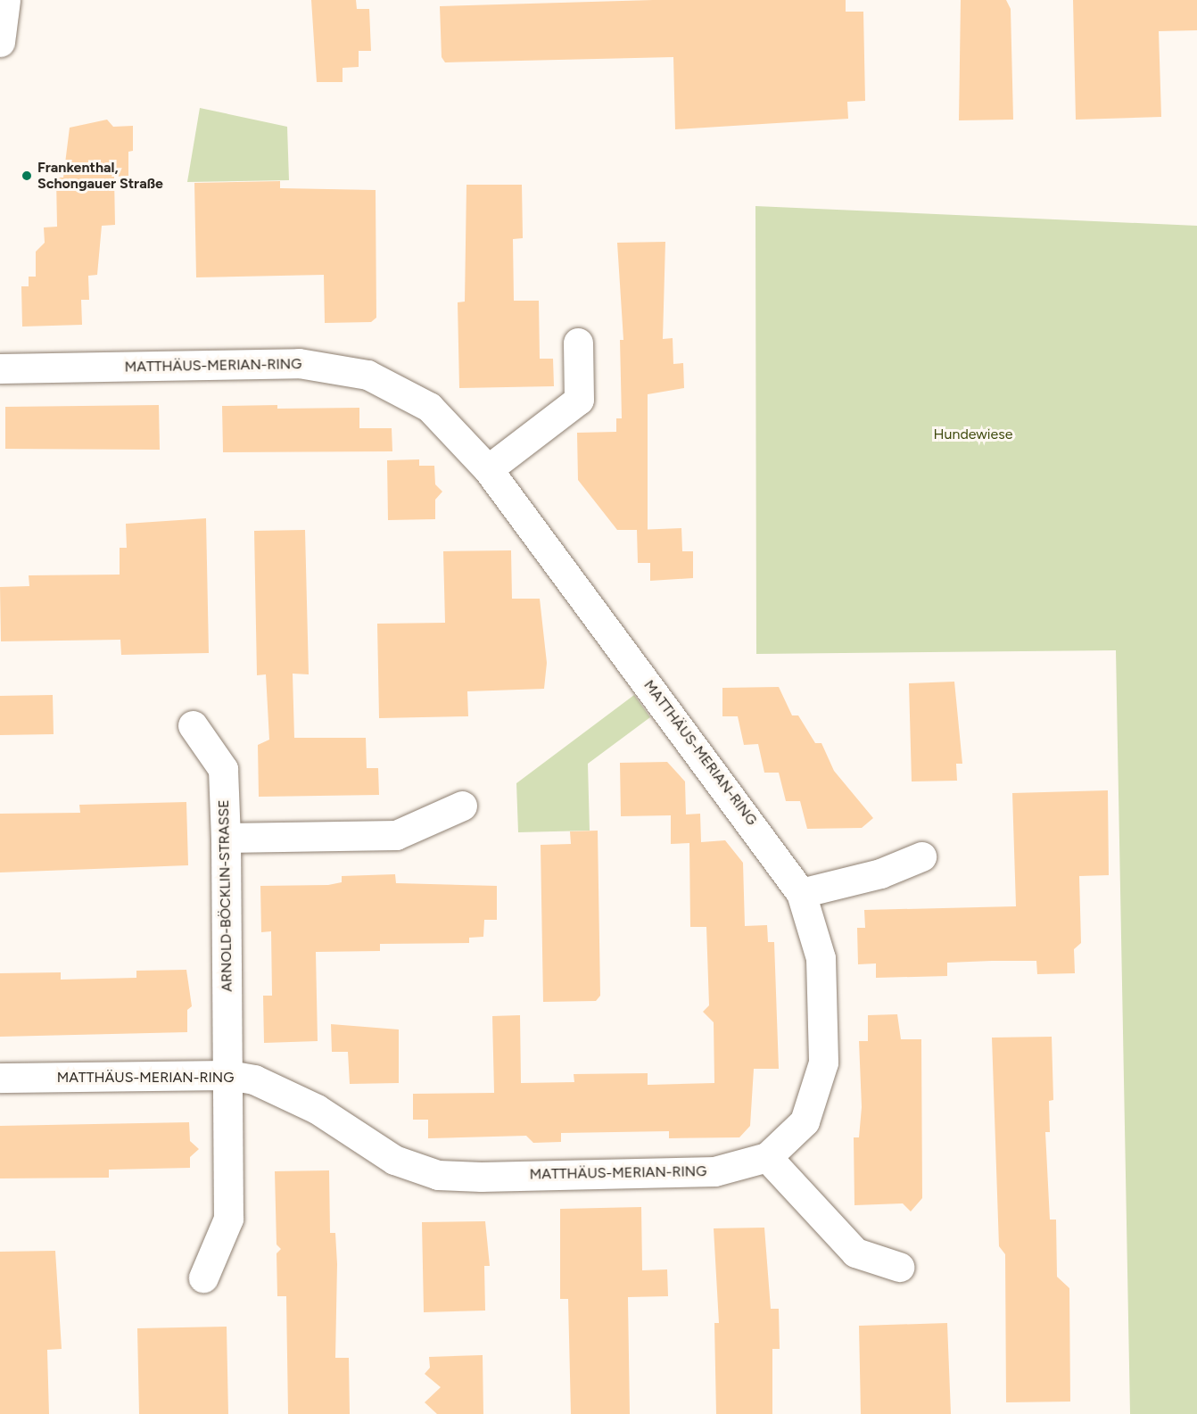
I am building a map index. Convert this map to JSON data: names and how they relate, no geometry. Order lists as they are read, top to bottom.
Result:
{
  "streets": {
    "street": ["MATTHÄUS-MERIAN-RING", "ARNOLD-BÖCKLIN-STRASSE"]
  },
  "crossings": [
    ["MATTHÄUS-MERIAN-RING", "ARNOLD-BÖCKLIN-STRASSE"]
  ],
  "parks": ["Hundewiese"],
  "places": ["Frankenthal, Schongauer Straße"]
}
